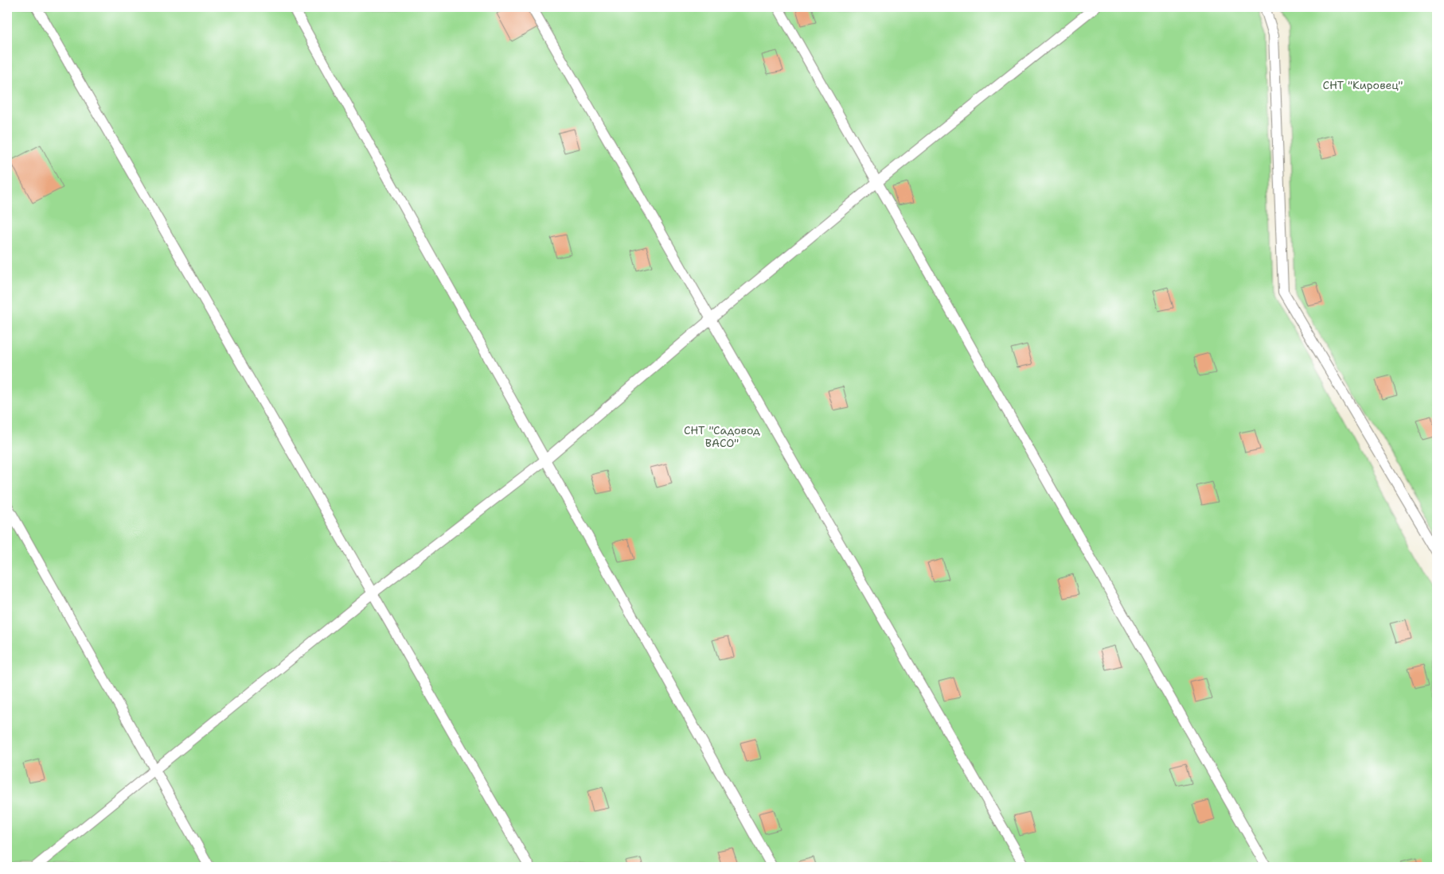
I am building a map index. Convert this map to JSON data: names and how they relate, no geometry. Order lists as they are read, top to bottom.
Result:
{
  "parks": ["СНТ \"Кировец\"", "СНТ \"Садовод ВАСО\""]
}
